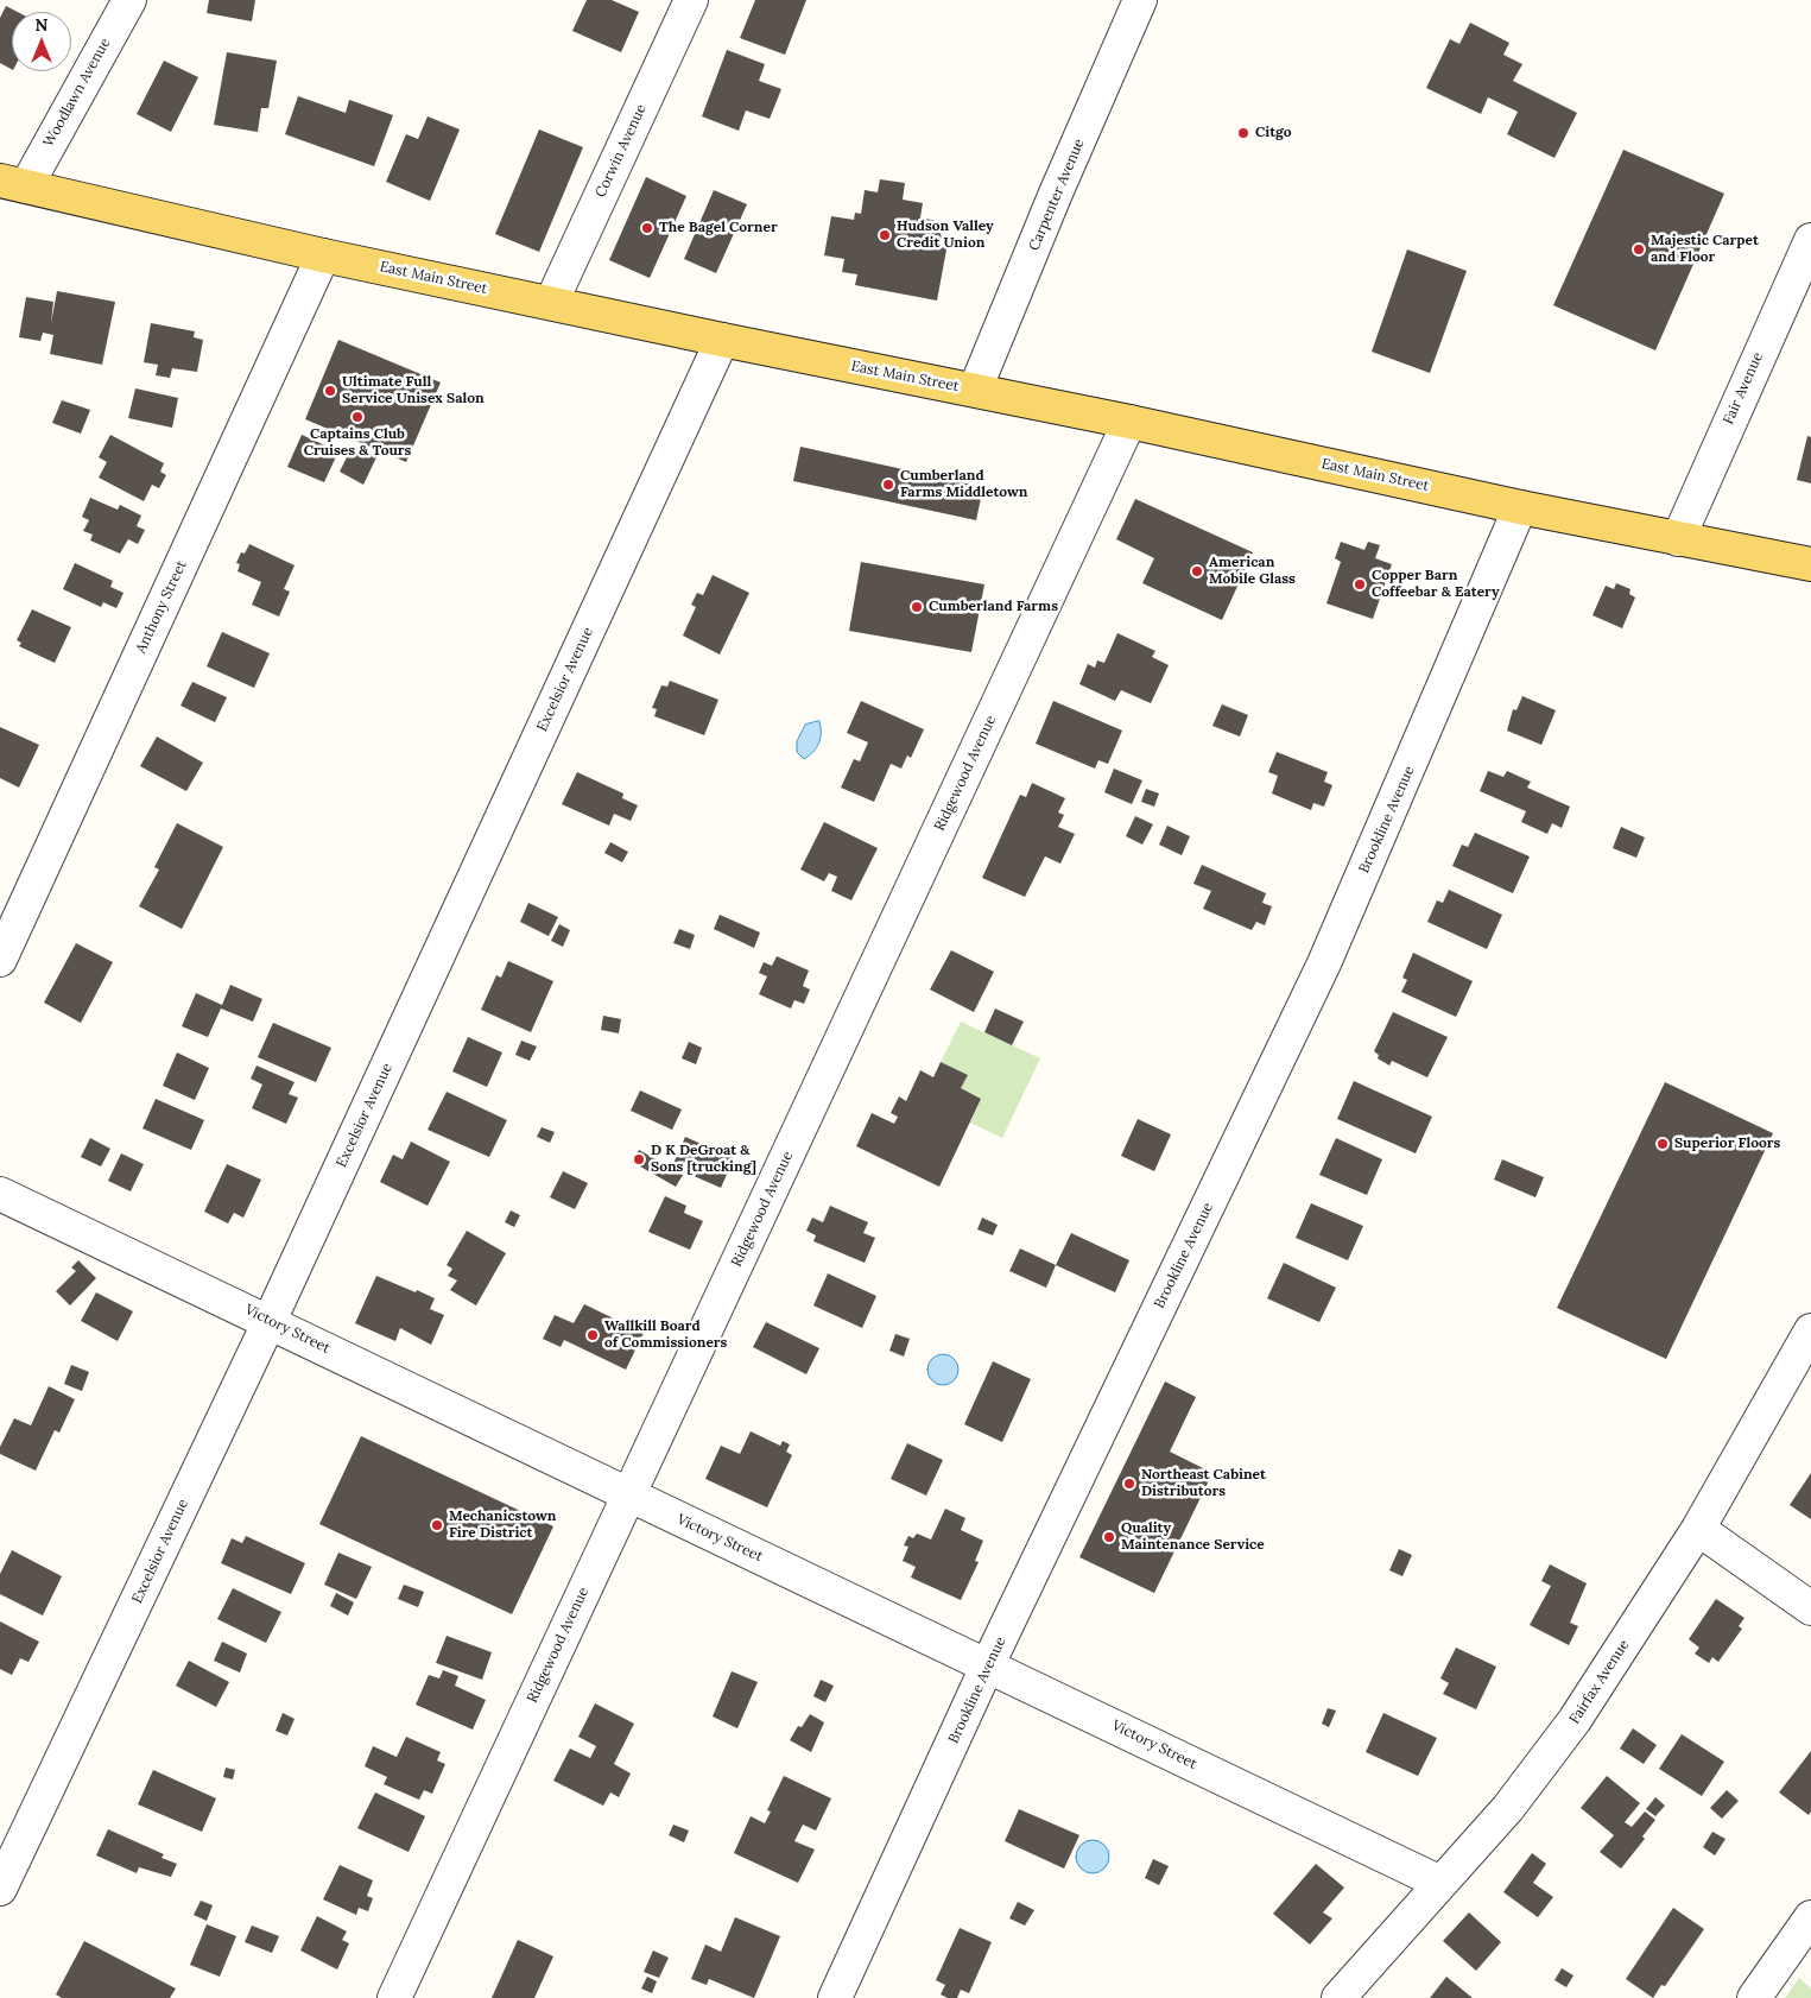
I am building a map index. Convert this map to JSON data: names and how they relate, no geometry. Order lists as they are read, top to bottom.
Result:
{
  "streets": {
    "main road": ["East Main Street"],
    "street": [
      "Woodlawn Avenue",
      "Corwin Avenue",
      "Carpenter Avenue",
      "Fair Avenue",
      "Anthony Street",
      "Excelsior Avenue",
      "Ridgewood Avenue",
      "Brookline Avenue",
      "Victory Street",
      "Fairfax Avenue"
    ]
  },
  "crossings": [
    ["Woodlawn Avenue", "East Main Street"],
    ["Corwin Avenue", "East Main Street"],
    ["Carpenter Avenue", "East Main Street"],
    ["East Main Street", "Fair Avenue"],
    ["East Main Street", "Anthony Street"],
    ["East Main Street", "Excelsior Avenue"],
    ["East Main Street", "Ridgewood Avenue"],
    ["East Main Street", "Brookline Avenue"],
    ["Excelsior Avenue", "Victory Street"],
    ["Ridgewood Avenue", "Victory Street"],
    ["Brookline Avenue", "Victory Street"],
    ["Victory Street", "Fairfax Avenue"]
  ],
  "places": [
    "Citgo",
    "The Bagel Corner",
    "Hudson Valley Credit Union",
    "Majestic Carpet and Floor",
    "Ultimate Full Service Unisex Salon",
    "Captains Club Cruises & Tours",
    "Cumberland Farms Middletown",
    "American Mobile Glass",
    "Copper Barn Coffeebar & Eatery",
    "Cumberland Farms",
    "Superior Floors",
    "D K DeGroat & Sons [trucking]",
    "Wallkill Board of Commissioners",
    "Northeast Cabinet Distributors",
    "Mechanicstown Fire District",
    "Quality Maintenance Service"
  ],
  "north": "top"
}
